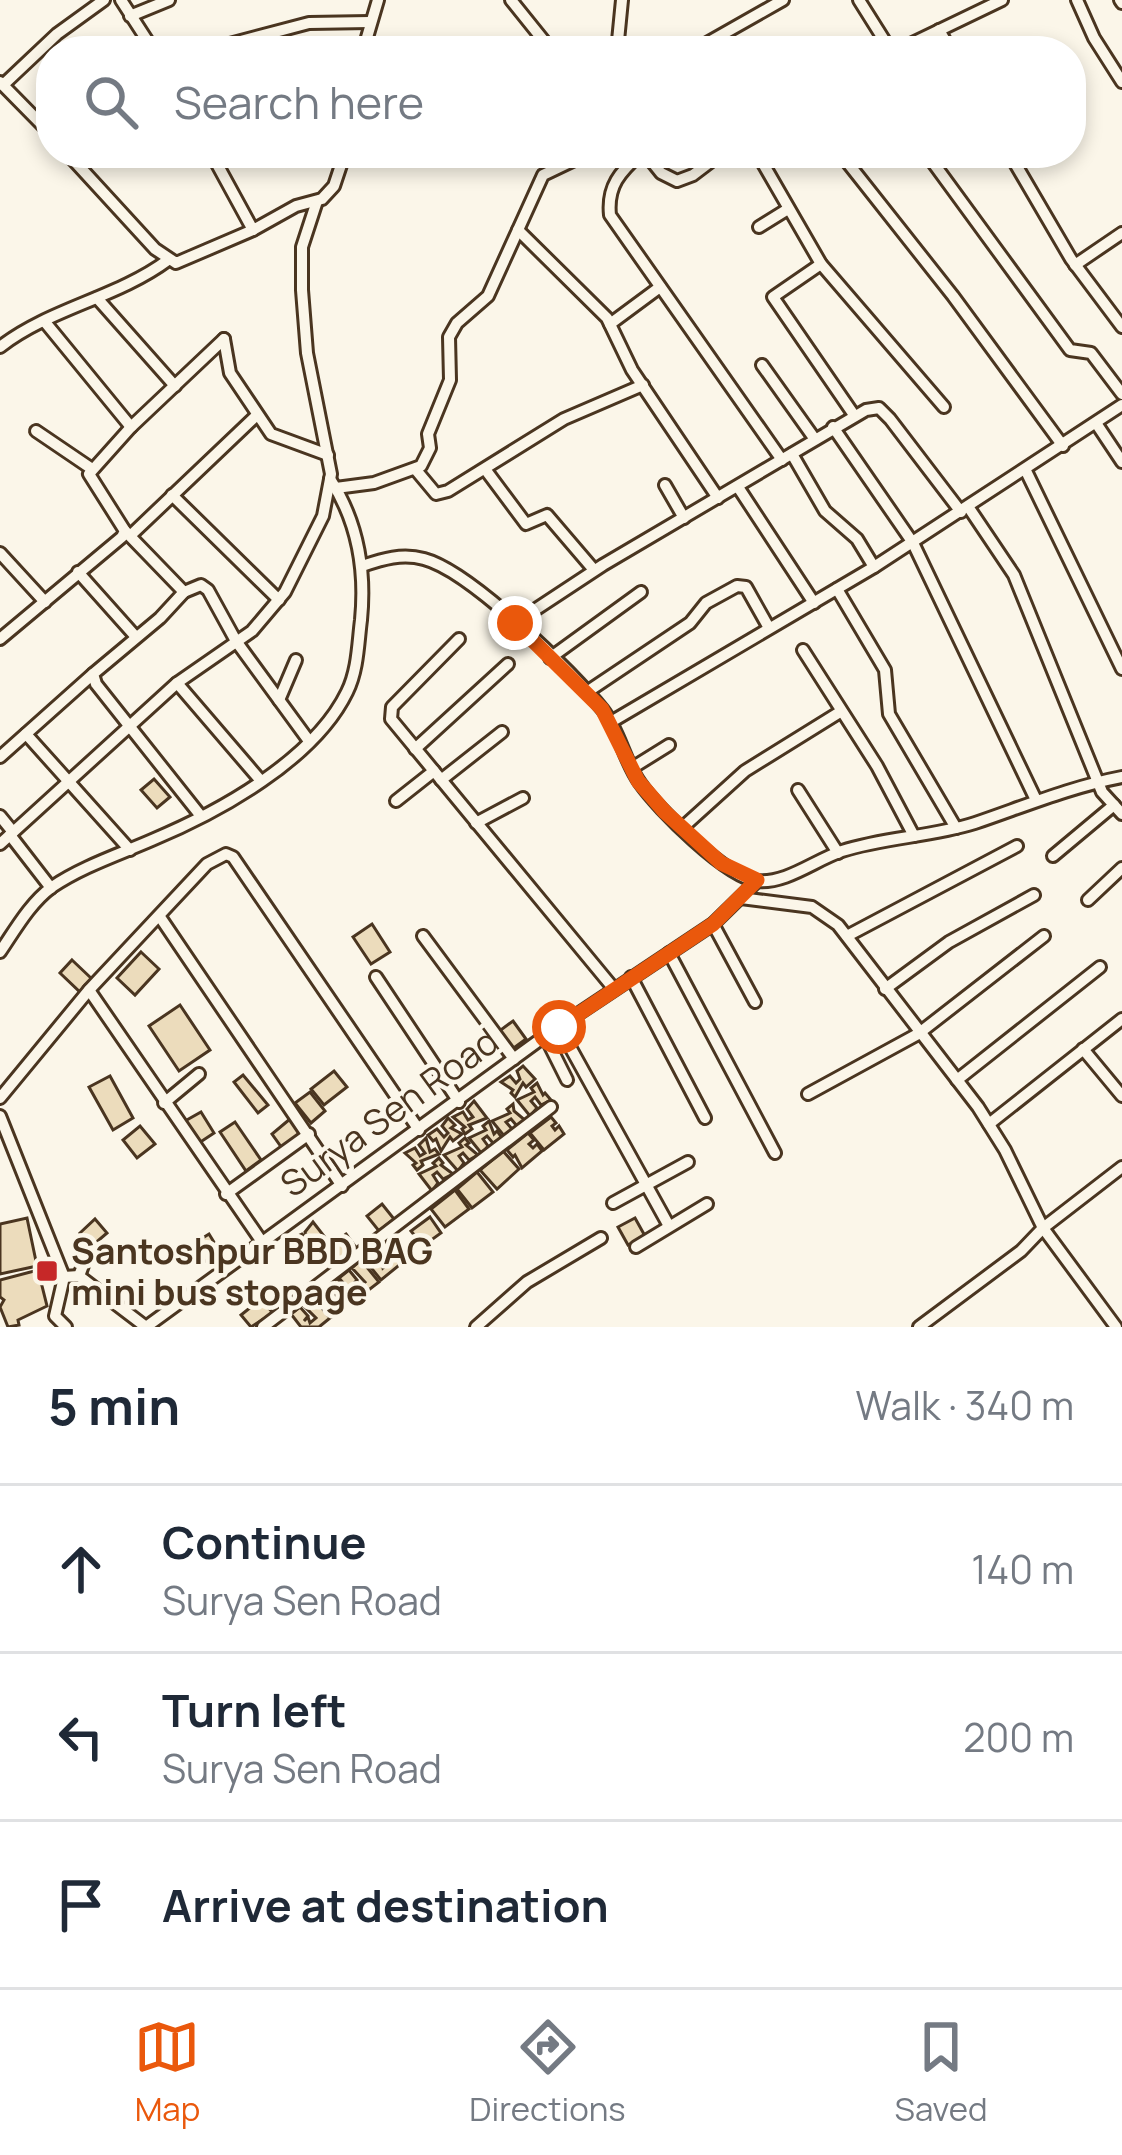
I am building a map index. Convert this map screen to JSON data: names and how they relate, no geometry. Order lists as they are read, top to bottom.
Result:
{
  "streets": {
    "street": ["Surya Sen Road"]
  },
  "places": {
    "transit": ["Santoshpur BBD BAG mini bus stopage"]
  },
  "page": {
    "search": "Search here",
    "heading": ["5 min", "Walk · 340 m"],
    "list": [
      ["Continue", "Surya Sen Road", "140 m"],
      ["Turn left", "Surya Sen Road", "200 m"],
      "Arrive at destination"
    ],
    "nav": ["Map", "Directions", "Saved"]
  }
}
